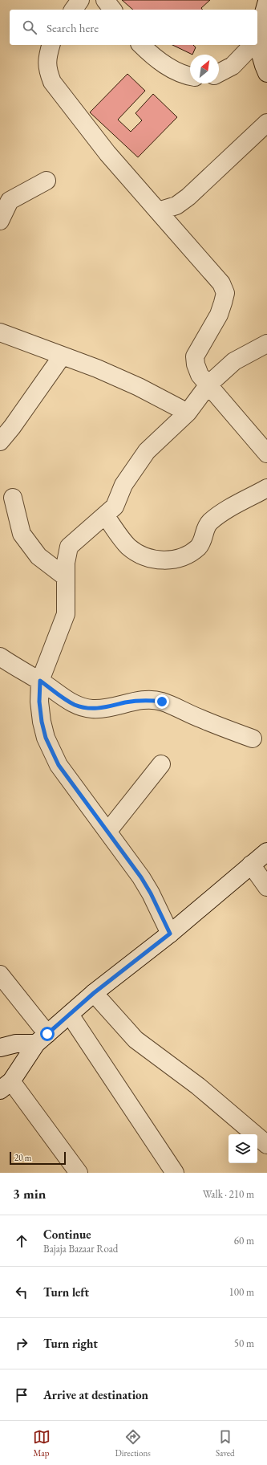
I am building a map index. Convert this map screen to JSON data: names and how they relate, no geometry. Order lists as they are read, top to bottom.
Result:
{
  "scale_bar": "20 m",
  "north": "top right",
  "page": {
    "search": "Search here",
    "scale": "20 m",
    "heading": ["3 min", "Walk · 210 m"],
    "list": [
      ["Continue", "Bajaja Bazaar Road", "60 m"],
      ["Turn left", "100 m"],
      ["Turn right", "50 m"],
      "Arrive at destination"
    ],
    "nav": ["Map", "Directions", "Saved"]
  }
}
